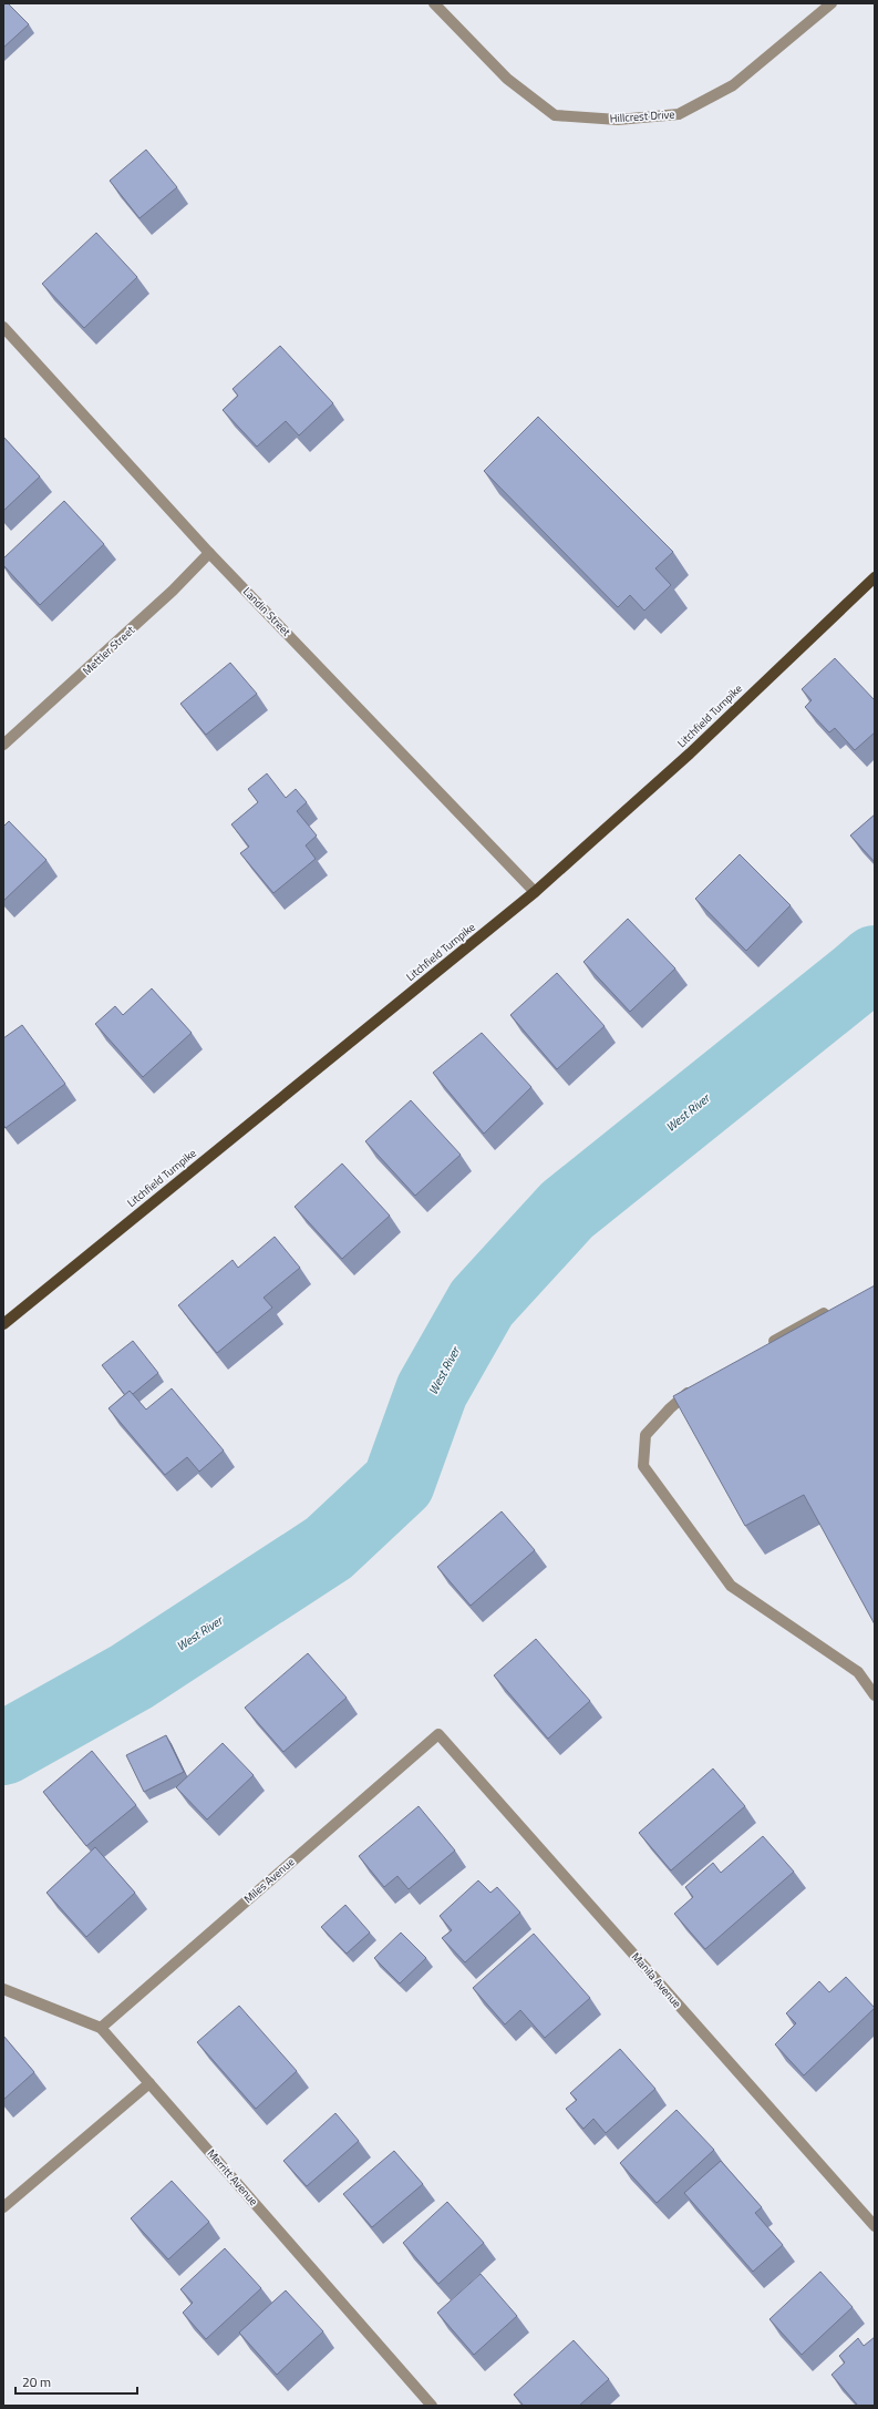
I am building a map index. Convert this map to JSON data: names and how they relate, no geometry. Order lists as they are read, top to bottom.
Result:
{
  "streets": {
    "main road": ["Litchfield Turnpike"],
    "street": [
      "Hillcrest Drive",
      "Landin Street",
      "Mettler Street",
      "Miles Avenue",
      "Manila Avenue",
      "Merritt Avenue"
    ]
  },
  "crossings": [
    ["Landin Street", "Mettler Street"],
    ["Landin Street", "Litchfield Turnpike"],
    ["Miles Avenue", "Manila Avenue"],
    ["Miles Avenue", "Merritt Avenue"]
  ],
  "water": ["West River"],
  "scale_bar": "20 m"
}
